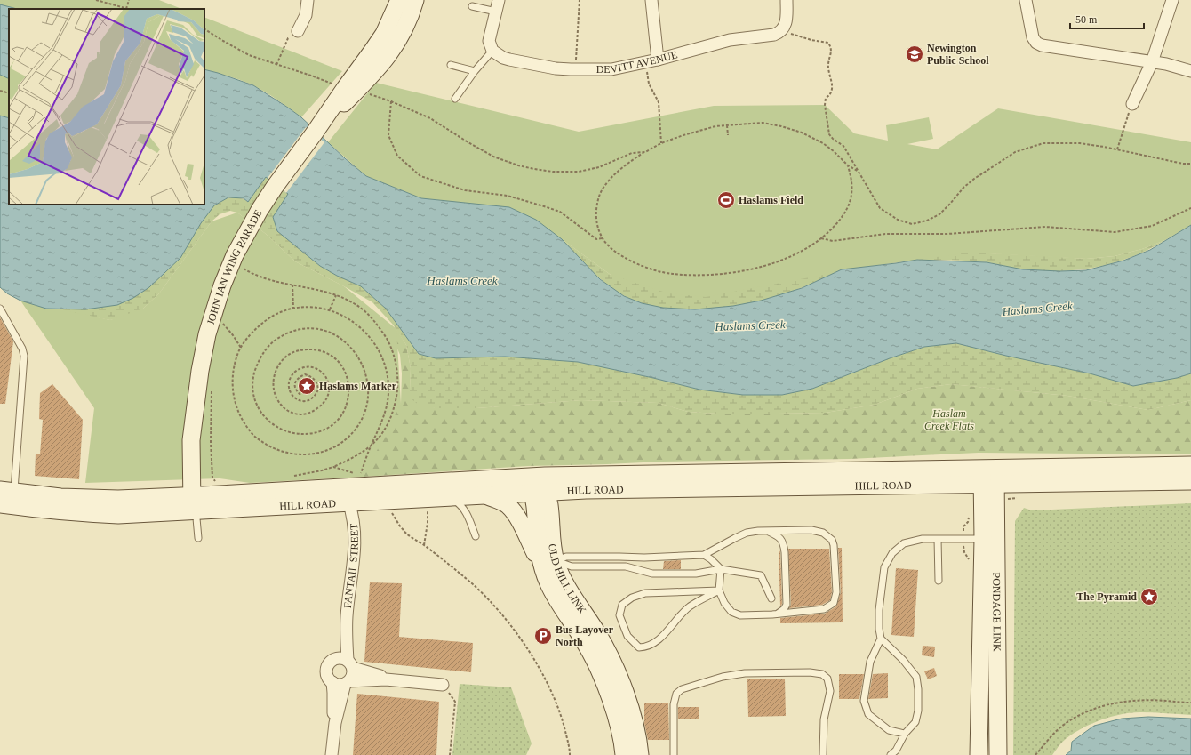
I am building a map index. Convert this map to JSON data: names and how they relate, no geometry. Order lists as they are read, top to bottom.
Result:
{
  "streets": {
    "main road": [
      "JOHN IAN WING PARADE",
      "HILL ROAD",
      "OLD HILL LINK",
      "PONDAGE LINK"
    ],
    "street": ["DEVITT AVENUE", "FANTAIL STREET"]
  },
  "crossings": [
    ["JOHN IAN WING PARADE", "HILL ROAD"],
    ["HILL ROAD", "FANTAIL STREET"],
    ["HILL ROAD", "OLD HILL LINK"],
    ["HILL ROAD", "PONDAGE LINK"]
  ],
  "water": ["Haslams Creek"],
  "parks": ["Haslam Creek Flats"],
  "places": {
    "school or university": ["Newington Public School"],
    "sports": ["Haslams Field"],
    "place": ["Haslams Marker", "The Pyramid"],
    "parking": ["Bus Layover North"]
  },
  "scale_bar": "50 m"
}
